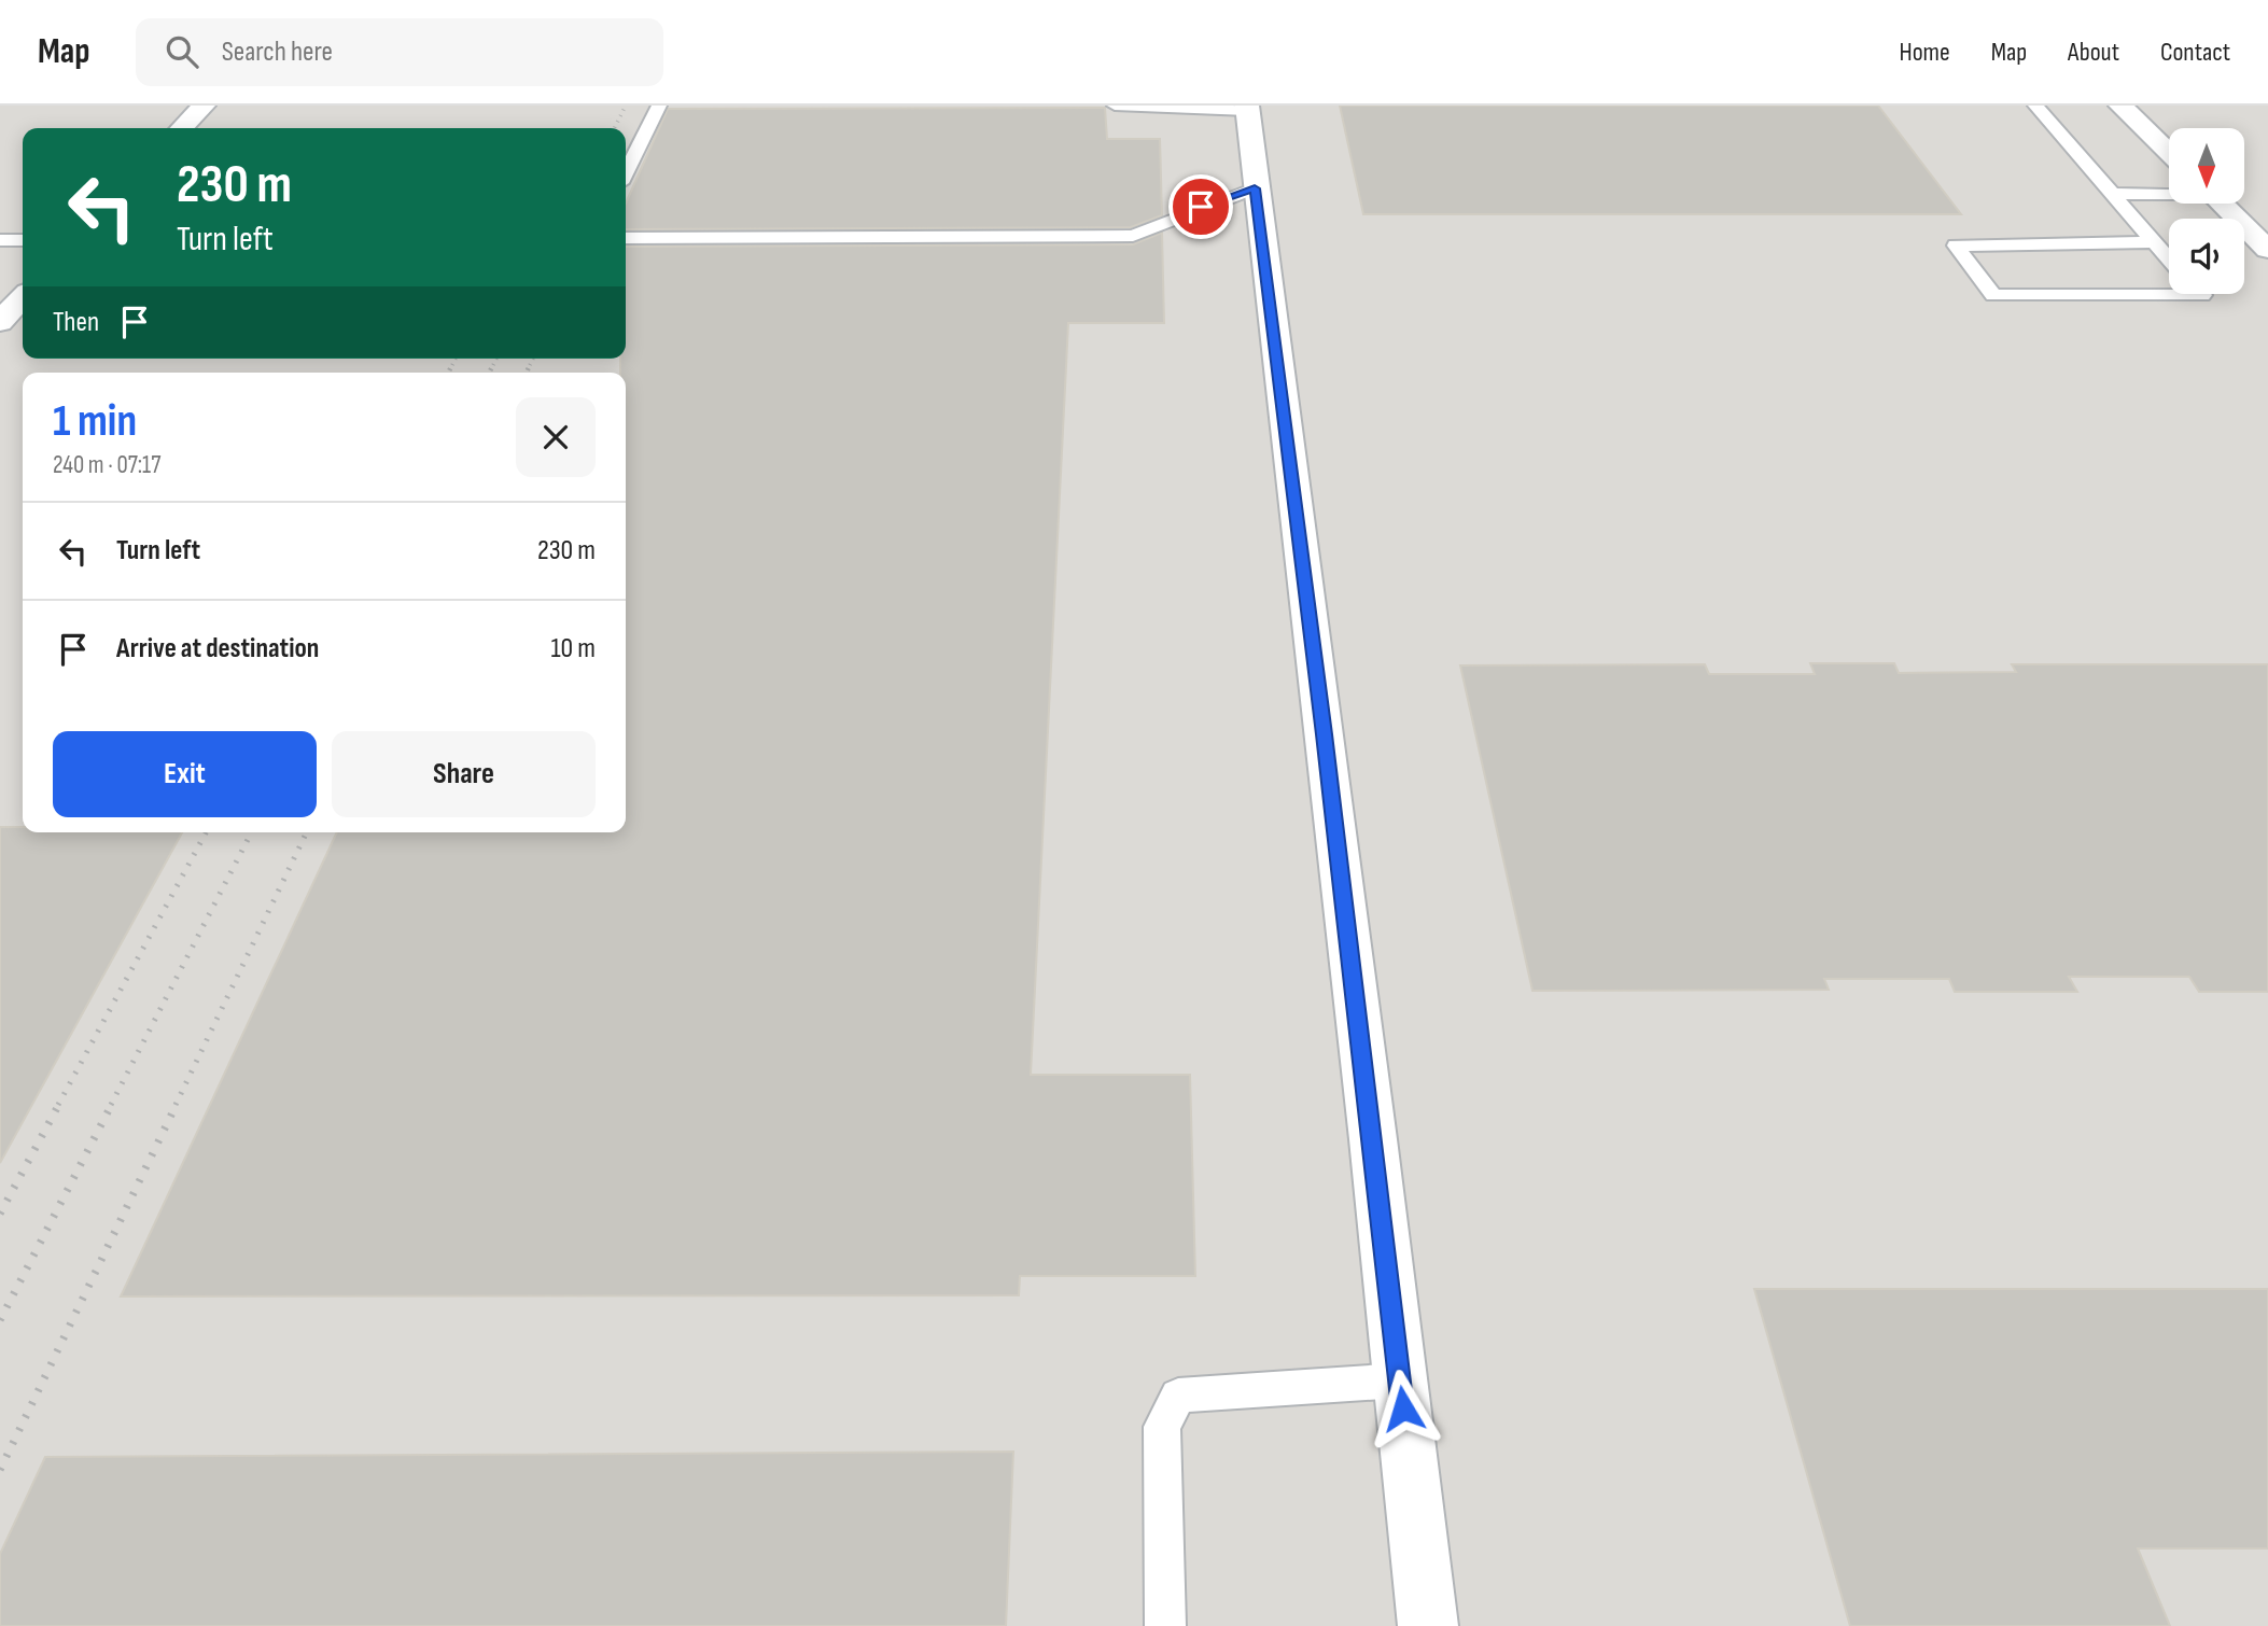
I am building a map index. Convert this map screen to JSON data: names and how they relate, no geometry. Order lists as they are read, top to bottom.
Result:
{
  "north": "bottom",
  "page": {
    "header": "Map",
    "search": "Search here",
    "nav": [
      "Home",
      "Map",
      "About",
      "Contact"
    ],
    "turn": ["230 m", "Turn left"],
    "then": "Then",
    "heading": ["1 min", "240 m · 07:17"],
    "list": [
      {
        "name": "Turn left",
        "value": "230 m"
      },
      {
        "name": "Arrive at destination",
        "value": "10 m"
      }
    ],
    "buttons": ["Exit", "Share"]
  }
}
